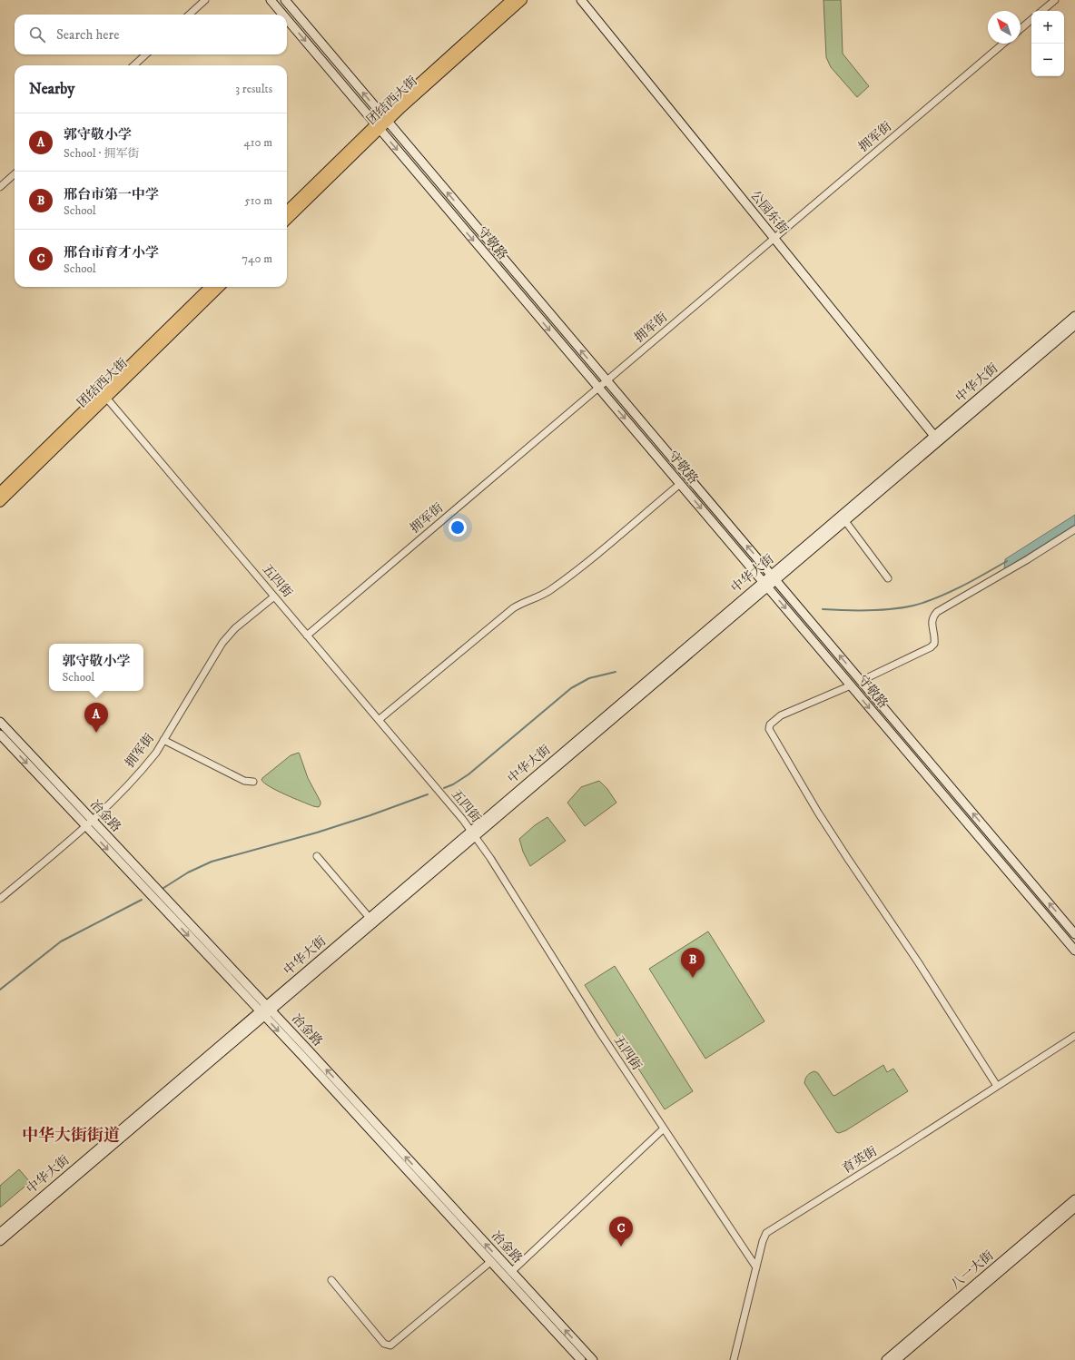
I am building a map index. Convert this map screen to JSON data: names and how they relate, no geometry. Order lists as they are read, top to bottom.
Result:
{
  "streets": {
    "main road": ["团结西大街"],
    "street": [
      "拥军街",
      "公园东街",
      "守敬路",
      "中华大街",
      "五四街",
      "冶金路",
      "育英街",
      "八一大街"
    ]
  },
  "crossings": [
    ["团结西大街", "守敬路"],
    ["团结西大街", "五四街"],
    ["拥军街", "公园东街"],
    ["拥军街", "守敬路"],
    ["拥军街", "五四街"],
    ["拥军街", "冶金路"],
    ["公园东街", "中华大街"],
    ["守敬路", "中华大街"],
    ["中华大街", "五四街"],
    ["中华大街", "冶金路"],
    ["五四街", "育英街"]
  ],
  "districts": ["中华大街街道"],
  "north": "top left",
  "page": {
    "map_buttons": ["+", "−"],
    "search": "Search here",
    "heading": ["Nearby", "3 results"],
    "list": [
      {
        "mark": "A",
        "name": "郭守敬小学",
        "note": "School · 拥军街",
        "value": "410 m"
      },
      {
        "mark": "B",
        "name": "邢台市第一中学",
        "note": "School",
        "value": "510 m"
      },
      {
        "mark": "C",
        "name": "邢台市育才小学",
        "note": "School",
        "value": "740 m"
      }
    ],
    "popup": ["郭守敬小学", "School"],
    "pins": ["A", "B", "C"]
  }
}
